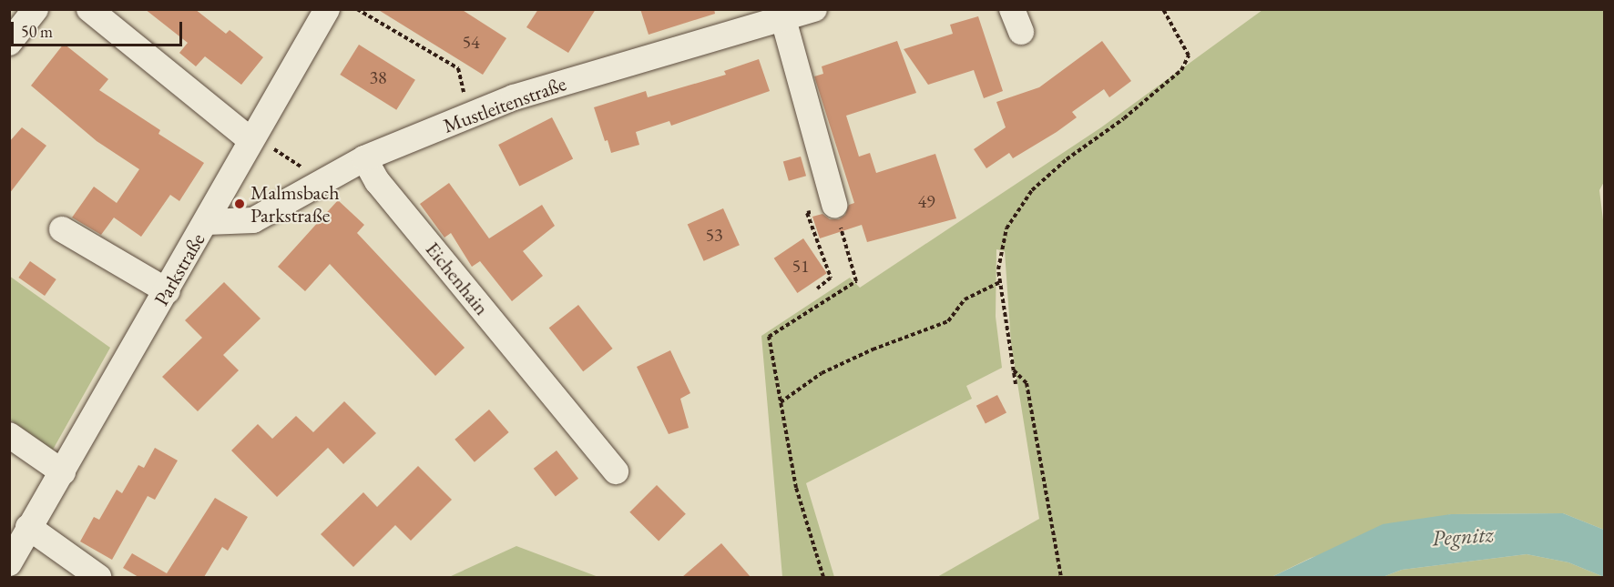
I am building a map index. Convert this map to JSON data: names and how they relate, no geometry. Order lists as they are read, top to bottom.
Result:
{
  "streets": {
    "street": ["Mustleitenstraße", "Parkstraße", "Eichenhain"]
  },
  "crossings": [
    ["Mustleitenstraße", "Parkstraße"],
    ["Mustleitenstraße", "Eichenhain"]
  ],
  "water": ["Pegnitz"],
  "places": ["Malmsbach Parkstraße"],
  "house_numbers": [
    "54",
    "38",
    "49",
    "53",
    "51"
  ],
  "scale_bar": "50 m"
}
